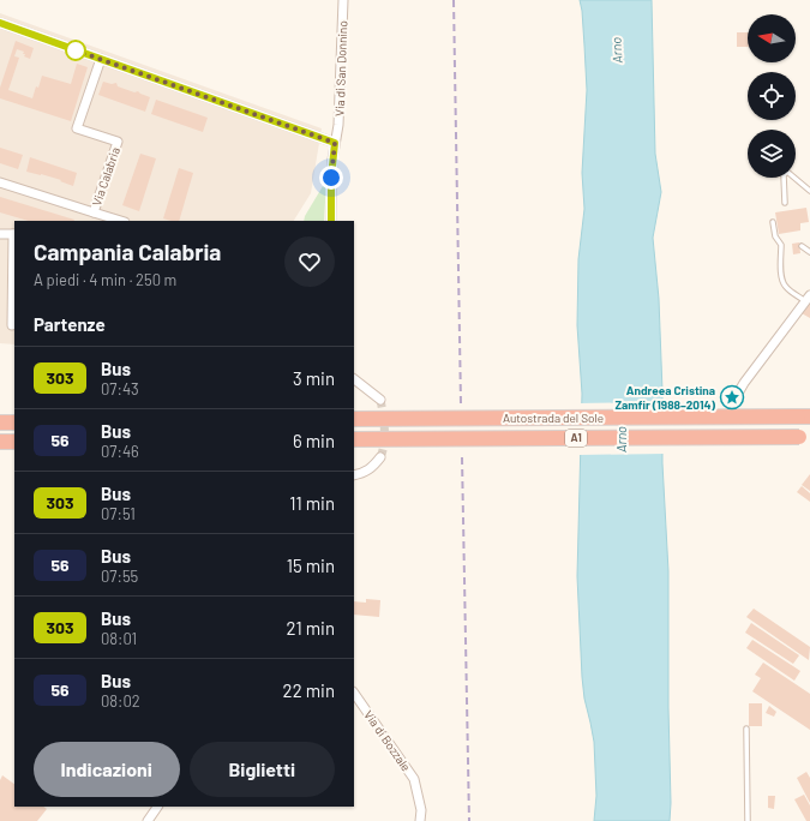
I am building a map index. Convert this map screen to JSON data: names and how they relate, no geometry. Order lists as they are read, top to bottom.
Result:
{
  "streets": {
    "highway": ["Autostrada del Sole", "A1"],
    "street": ["Via di San Donnino", "Via Calabria", "Via di Bozzale"]
  },
  "water": ["Arno"],
  "places": {
    "place": ["Andreea Cristina Zamfir (1988–2014)"]
  },
  "lines": ["bus line 303"],
  "north": "left",
  "page": {
    "heading": [
      ["Campania Calabria", "A piedi · 4 min · 250 m"],
      "Partenze"
    ],
    "list": [
      {
        "mark": "303",
        "name": "Bus",
        "note": "07:43",
        "value": "3 min"
      },
      {
        "mark": "56",
        "name": "Bus",
        "note": "07:46",
        "value": "6 min"
      },
      {
        "mark": "303",
        "name": "Bus",
        "note": "07:51",
        "value": "11 min"
      },
      {
        "mark": "56",
        "name": "Bus",
        "note": "07:55",
        "value": "15 min"
      },
      {
        "mark": "303",
        "name": "Bus",
        "note": "08:01",
        "value": "21 min"
      },
      {
        "mark": "56",
        "name": "Bus",
        "note": "08:02",
        "value": "22 min"
      }
    ],
    "buttons": ["Indicazioni", "Biglietti"]
  }
}
